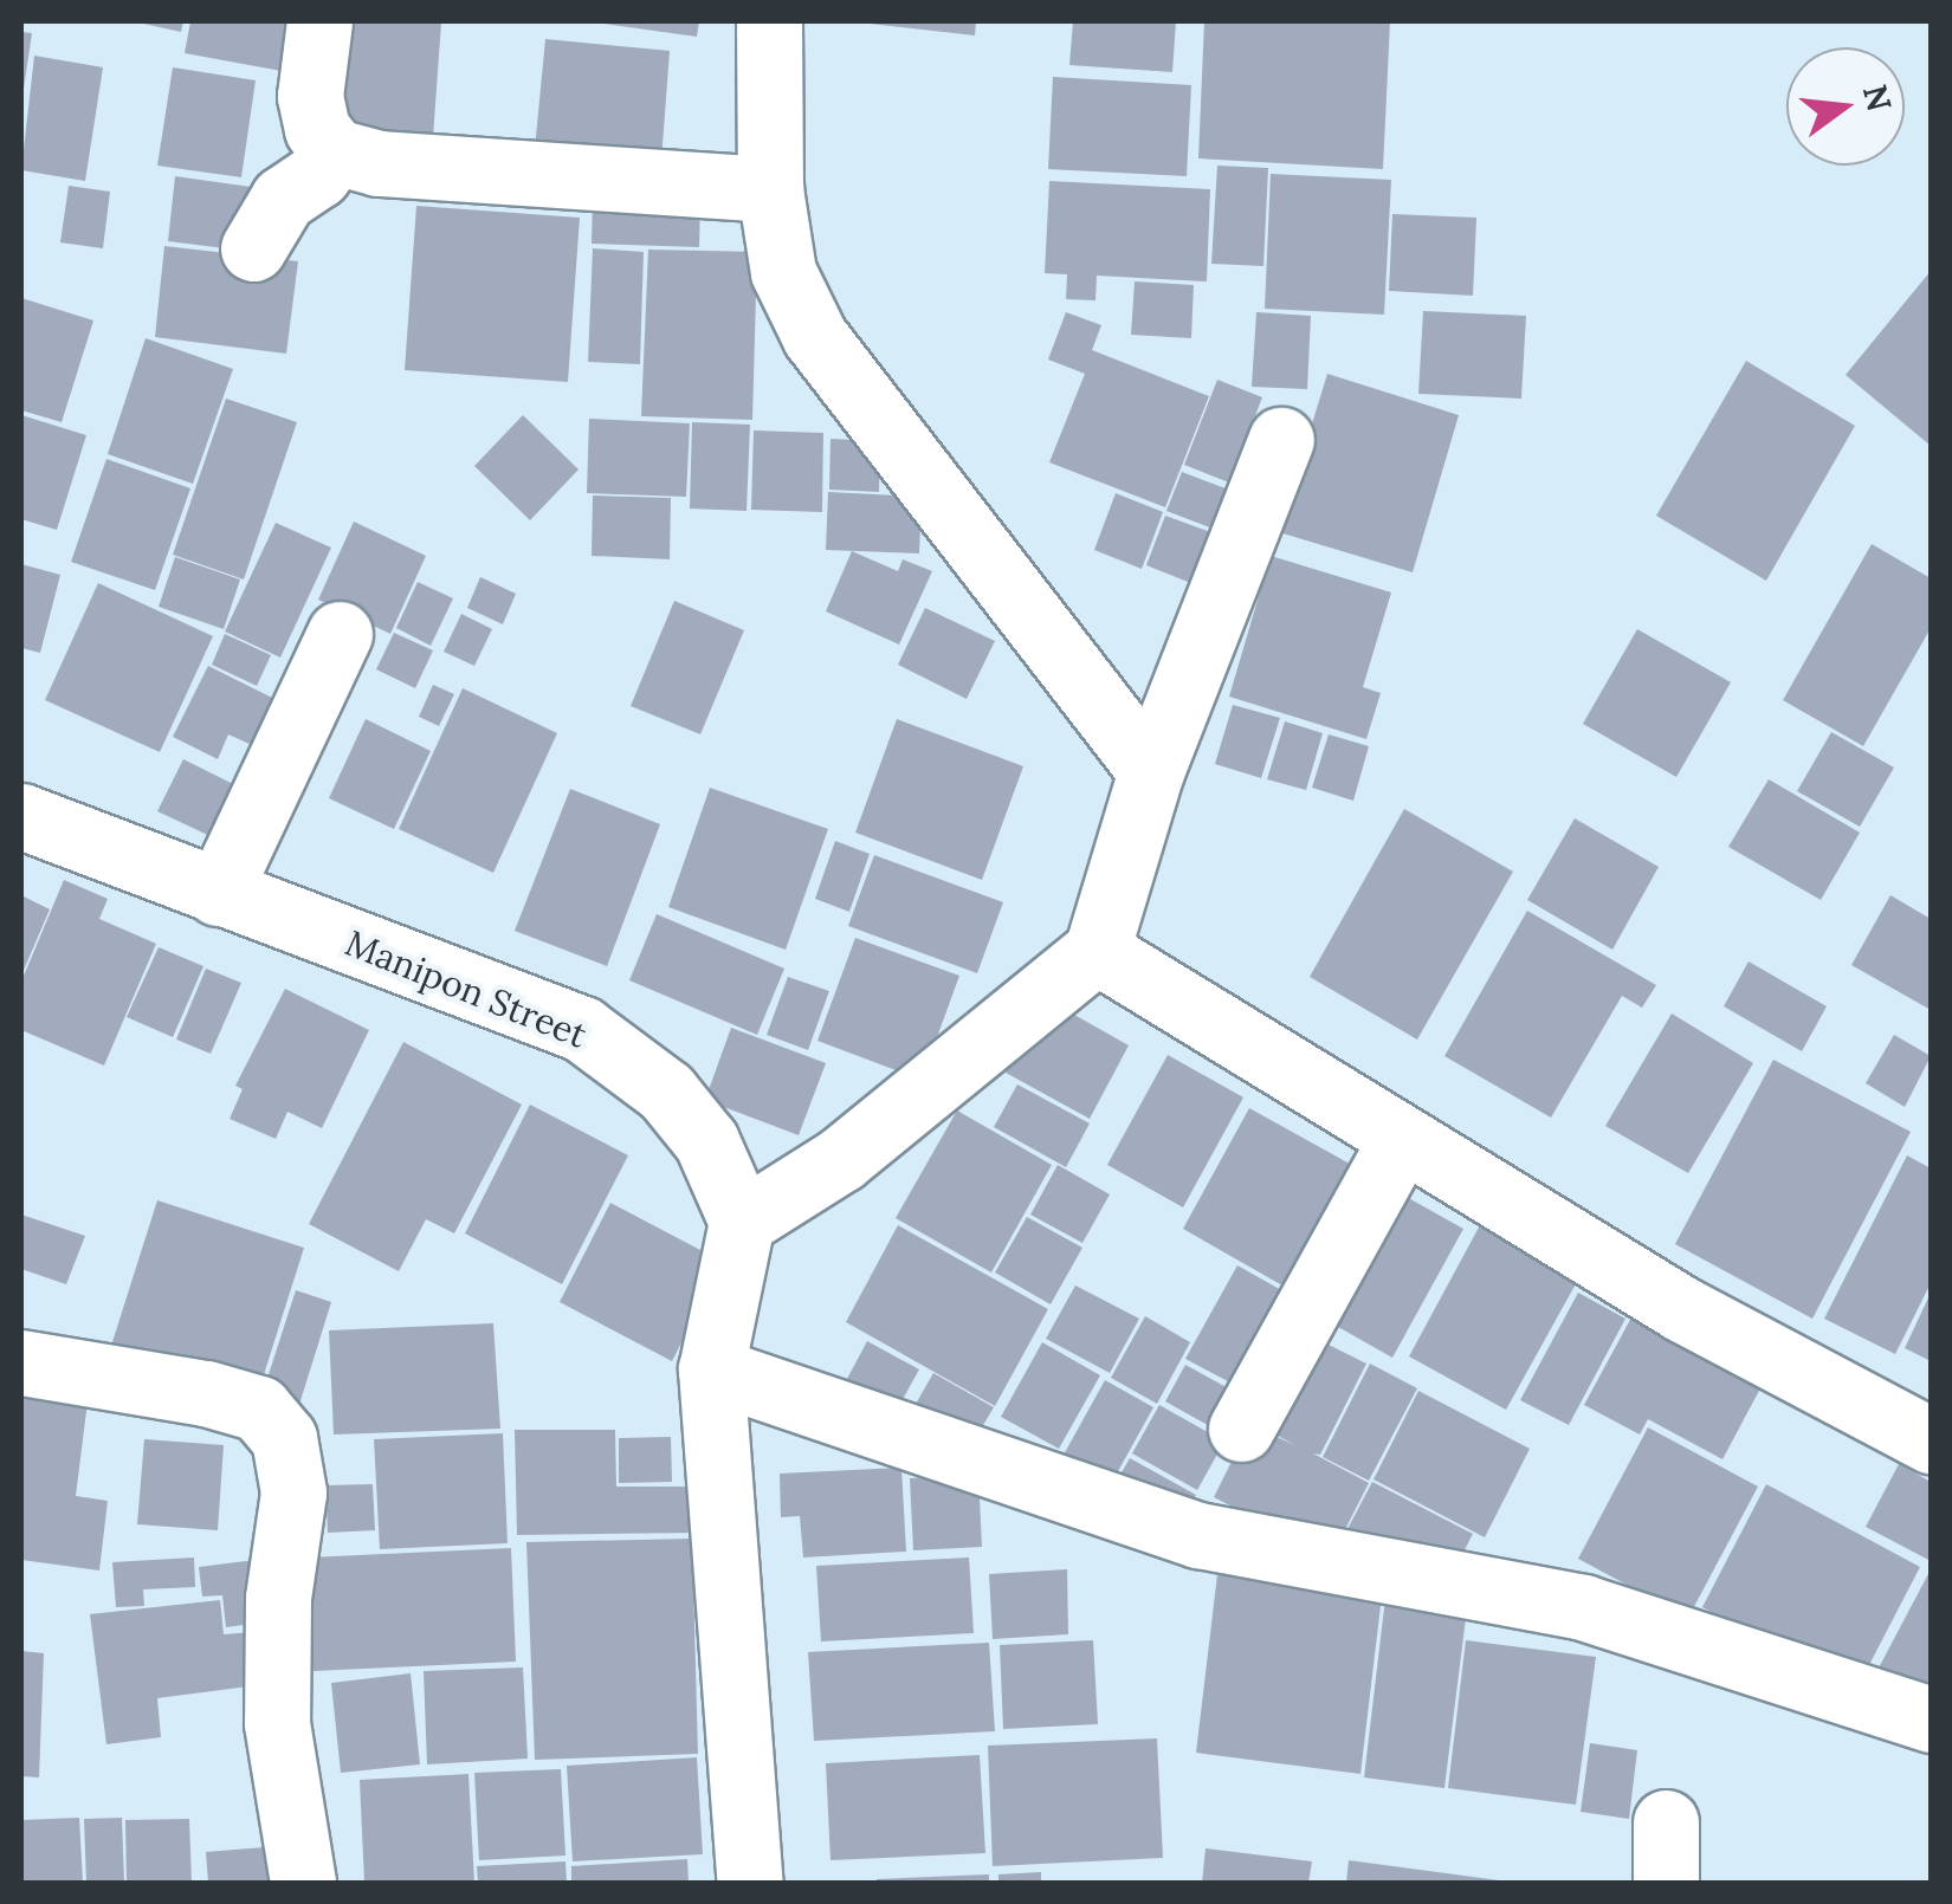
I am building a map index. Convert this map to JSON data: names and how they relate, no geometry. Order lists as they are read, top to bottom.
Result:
{
  "streets": {
    "street": ["Manipon Street"]
  },
  "north": "right"
}
